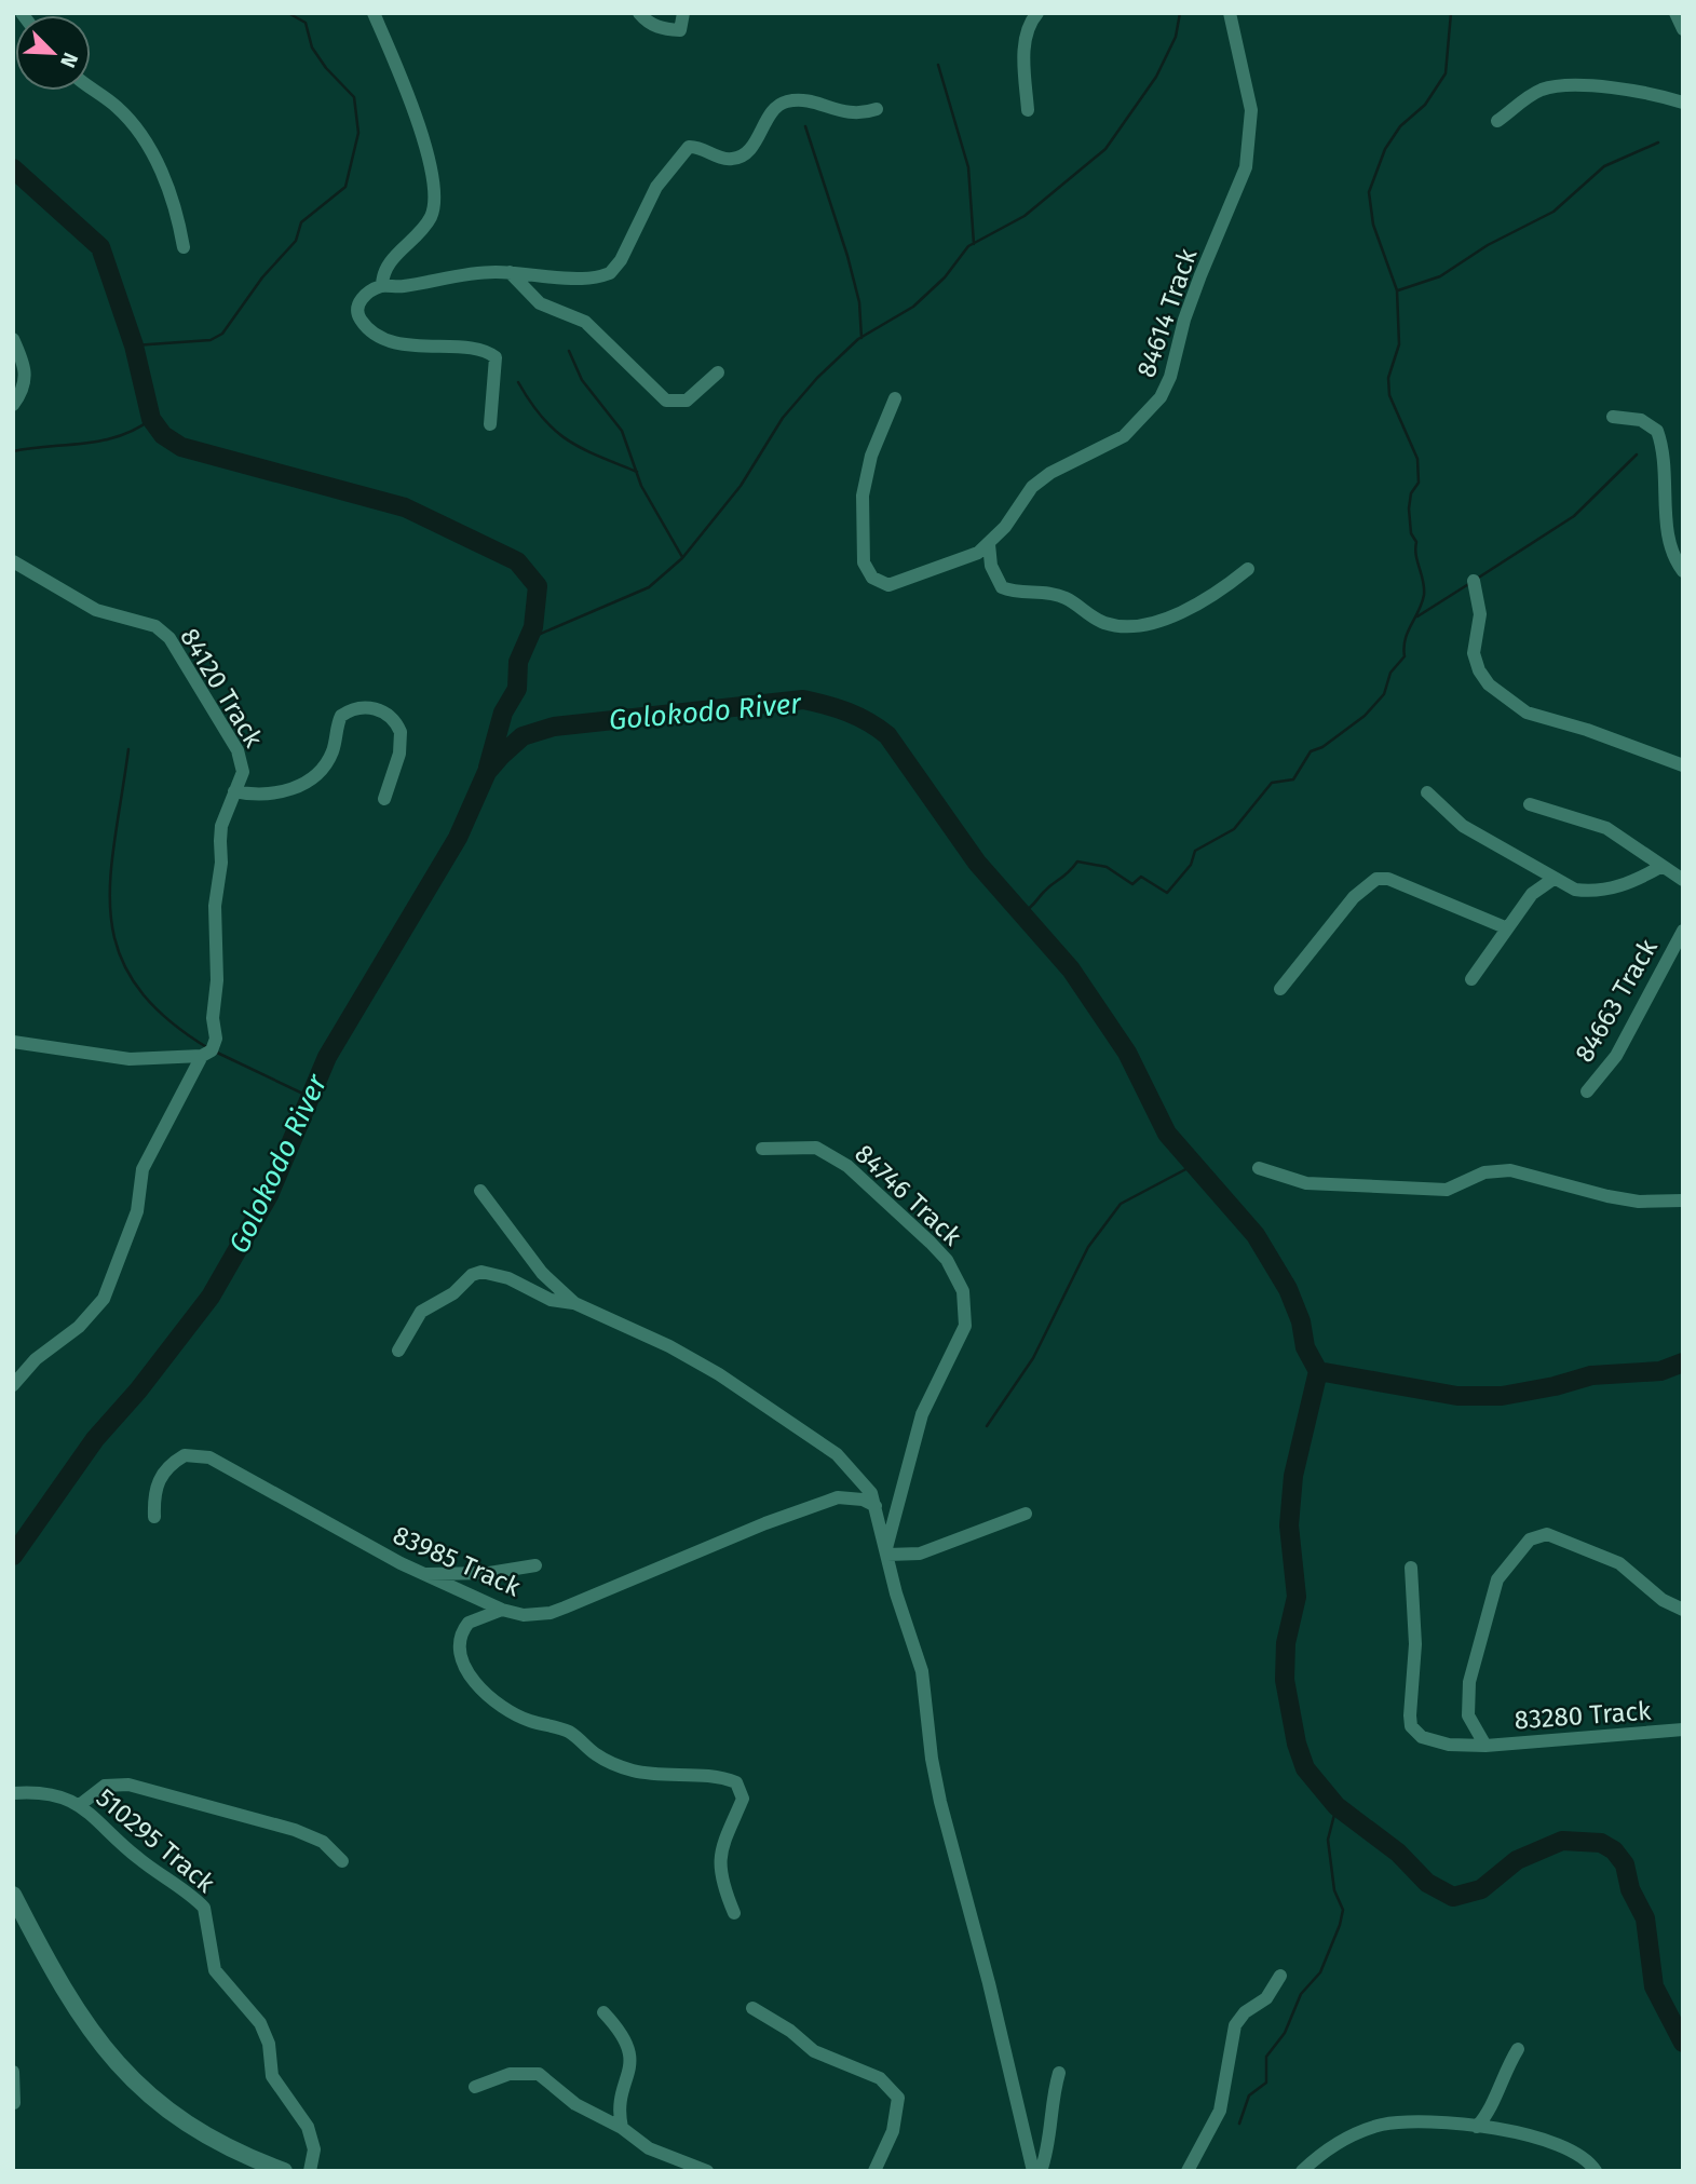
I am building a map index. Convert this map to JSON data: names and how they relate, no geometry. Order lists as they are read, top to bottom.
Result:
{
  "streets": {
    "street": [
      "84614 Track",
      "84120 Track",
      "84663 Track",
      "84746 Track",
      "83985 Track",
      "83280 Track",
      "510295 Track"
    ]
  },
  "water": ["Golokodo River"],
  "north": "bottom right"
}
